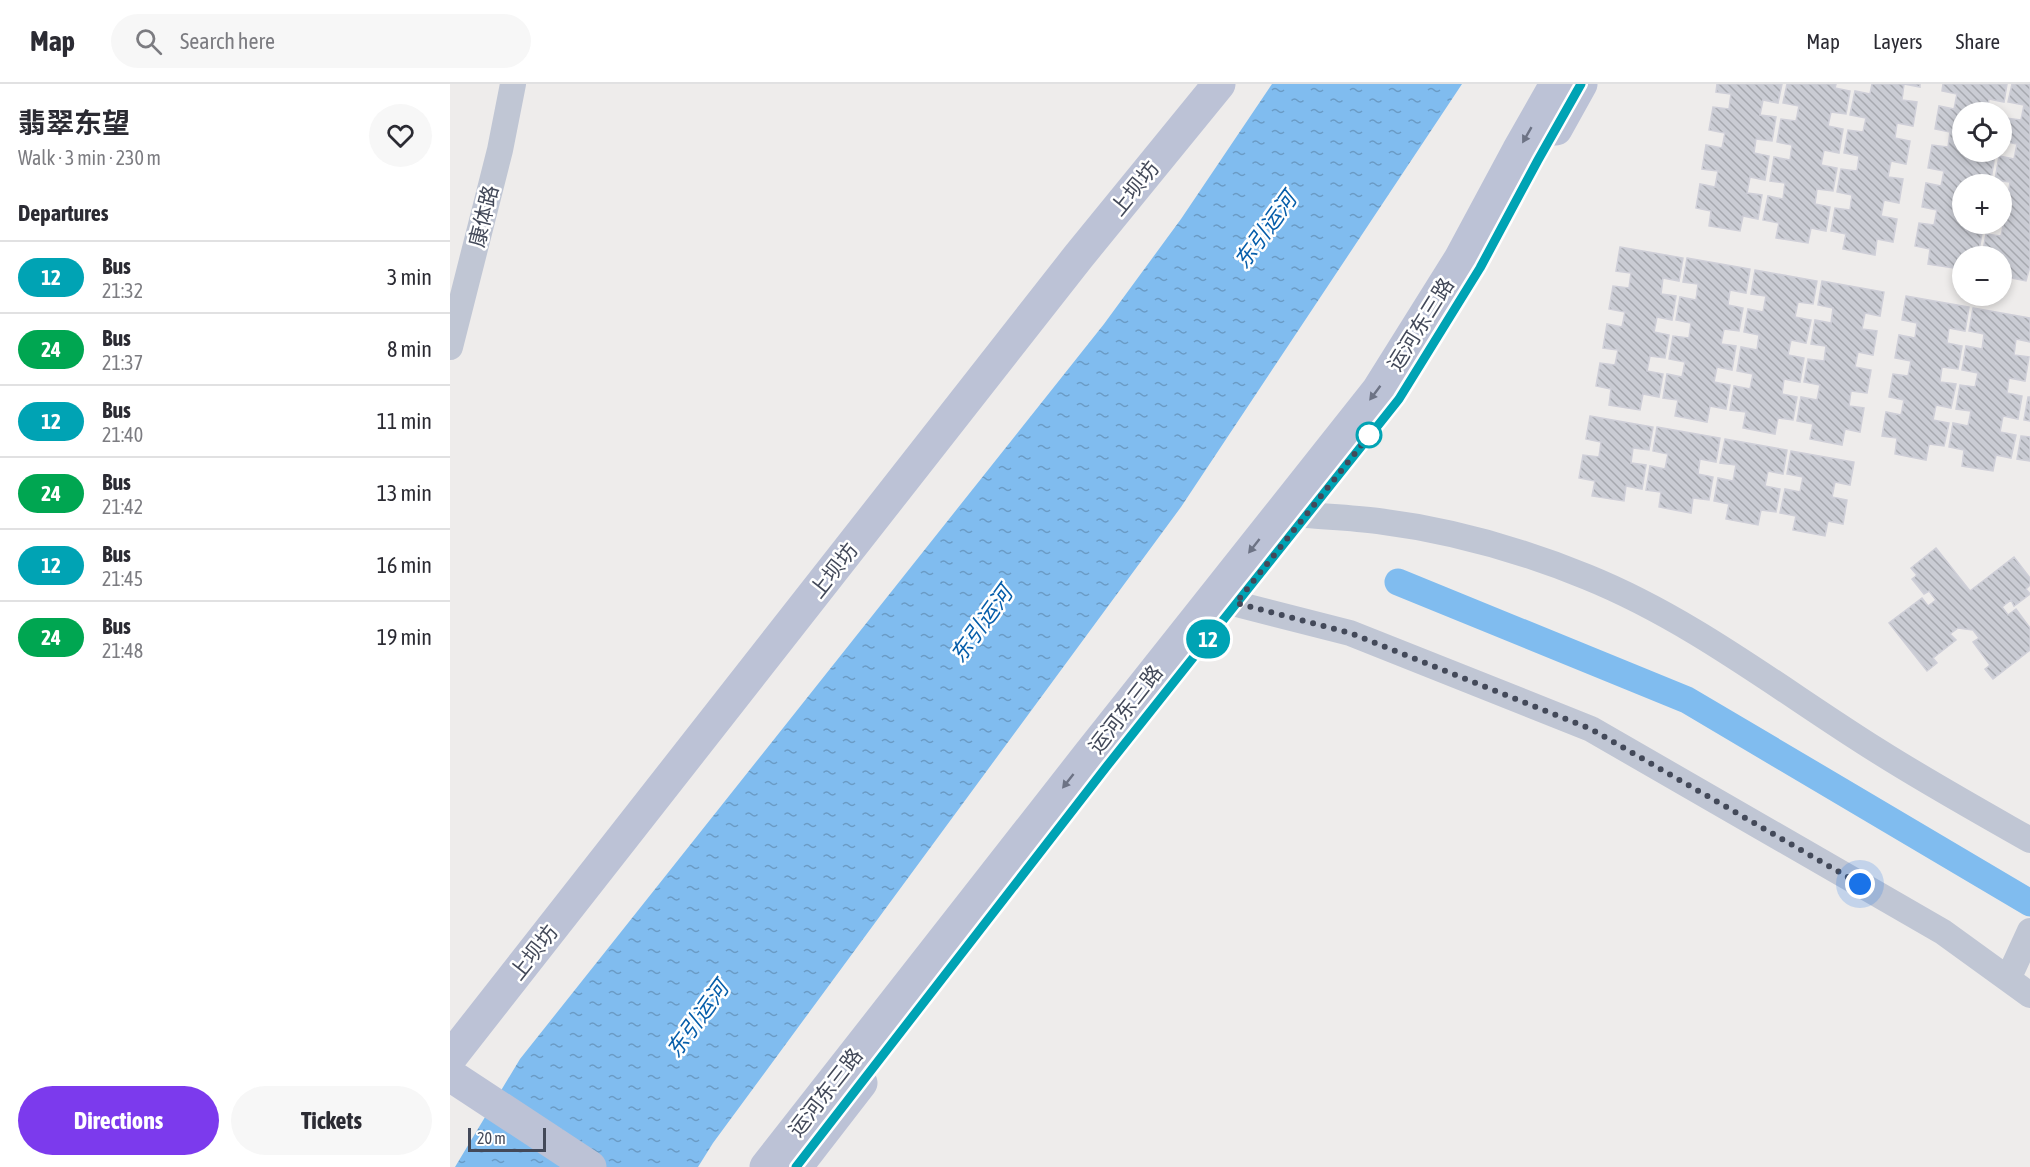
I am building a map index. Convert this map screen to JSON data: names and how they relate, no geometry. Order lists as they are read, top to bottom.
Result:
{
  "streets": {
    "street": ["上坝坊", "康体路", "运河东三路"]
  },
  "water": ["东引运河"],
  "lines": ["bus line 12"],
  "scale_bar": "20 m",
  "page": {
    "header": "Map",
    "search": "Search here",
    "nav": ["Map", "Layers", "Share"],
    "heading": [
      ["翡翠东望", "Walk · 3 min · 230 m"],
      "Departures"
    ],
    "on_map": "12",
    "map_buttons": ["+", "−"],
    "list": [
      {
        "mark": "12",
        "name": "Bus",
        "note": "21:32",
        "value": "3 min"
      },
      {
        "mark": "24",
        "name": "Bus",
        "note": "21:37",
        "value": "8 min"
      },
      {
        "mark": "12",
        "name": "Bus",
        "note": "21:40",
        "value": "11 min"
      },
      {
        "mark": "24",
        "name": "Bus",
        "note": "21:42",
        "value": "13 min"
      },
      {
        "mark": "12",
        "name": "Bus",
        "note": "21:45",
        "value": "16 min"
      },
      {
        "mark": "24",
        "name": "Bus",
        "note": "21:48",
        "value": "19 min"
      }
    ],
    "buttons": ["Directions", "Tickets"],
    "scale": "20 m"
  }
}
